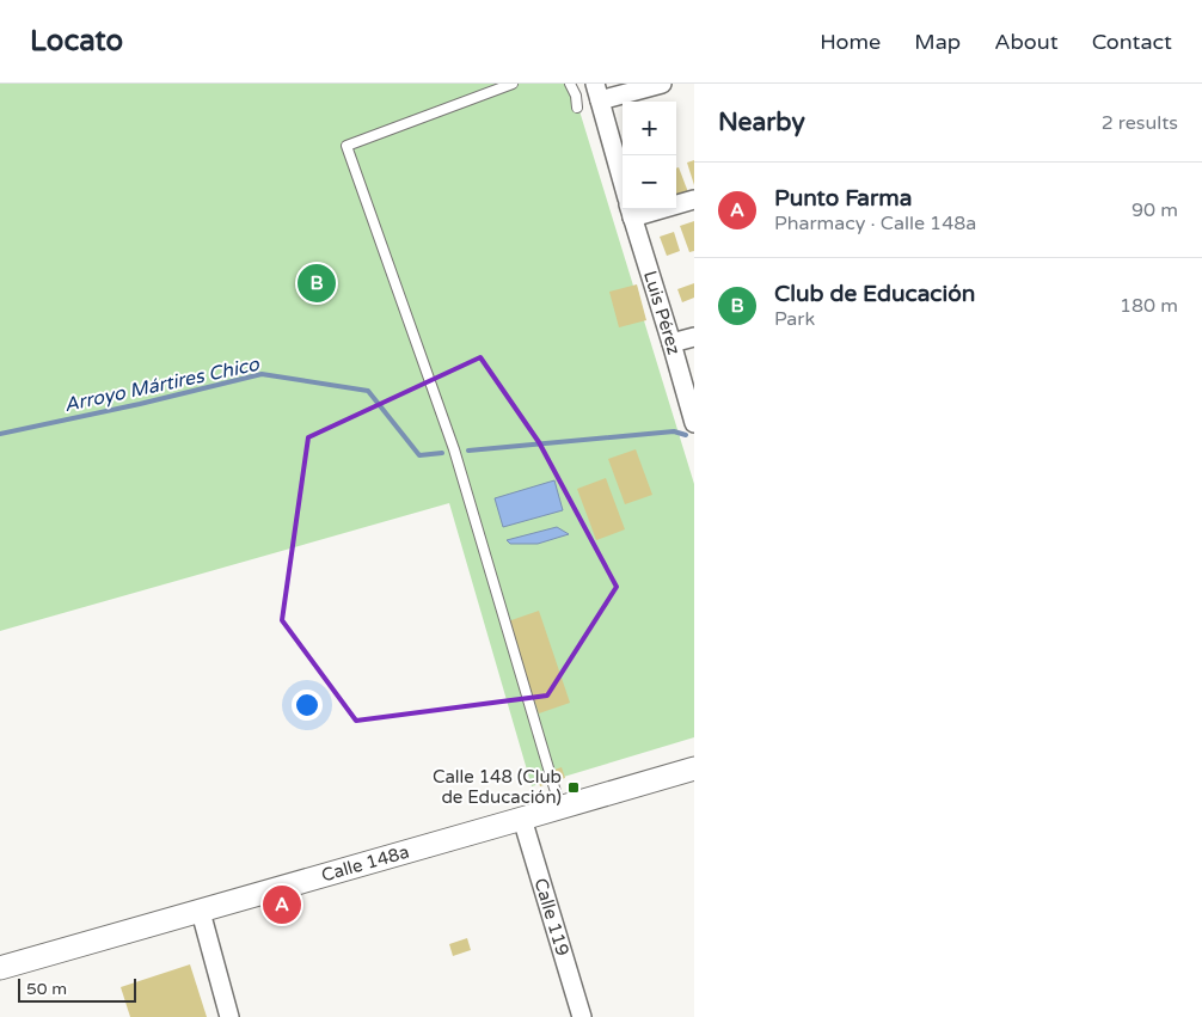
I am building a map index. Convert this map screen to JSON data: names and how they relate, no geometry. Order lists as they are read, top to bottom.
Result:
{
  "streets": {
    "street": ["Luis Pérez", "Calle 148a", "Calle 119"]
  },
  "crossings": [
    ["Calle 148a", "Calle 119"]
  ],
  "water": ["Arroyo Mártires Chico"],
  "places": {
    "transit": ["Calle 148 (Club de Educación)"]
  },
  "scale_bar": "50 m",
  "page": {
    "header": "Locato",
    "nav": [
      "Home",
      "Map",
      "About",
      "Contact"
    ],
    "heading": ["Nearby", "2 results"],
    "map_buttons": ["+", "−"],
    "list": [
      {
        "mark": "A",
        "name": "Punto Farma",
        "note": "Pharmacy · Calle 148a",
        "value": "90 m"
      },
      {
        "mark": "B",
        "name": "Club de Educación",
        "note": "Park",
        "value": "180 m"
      }
    ],
    "pins": ["B", "A"],
    "scale": "50 m"
  }
}
